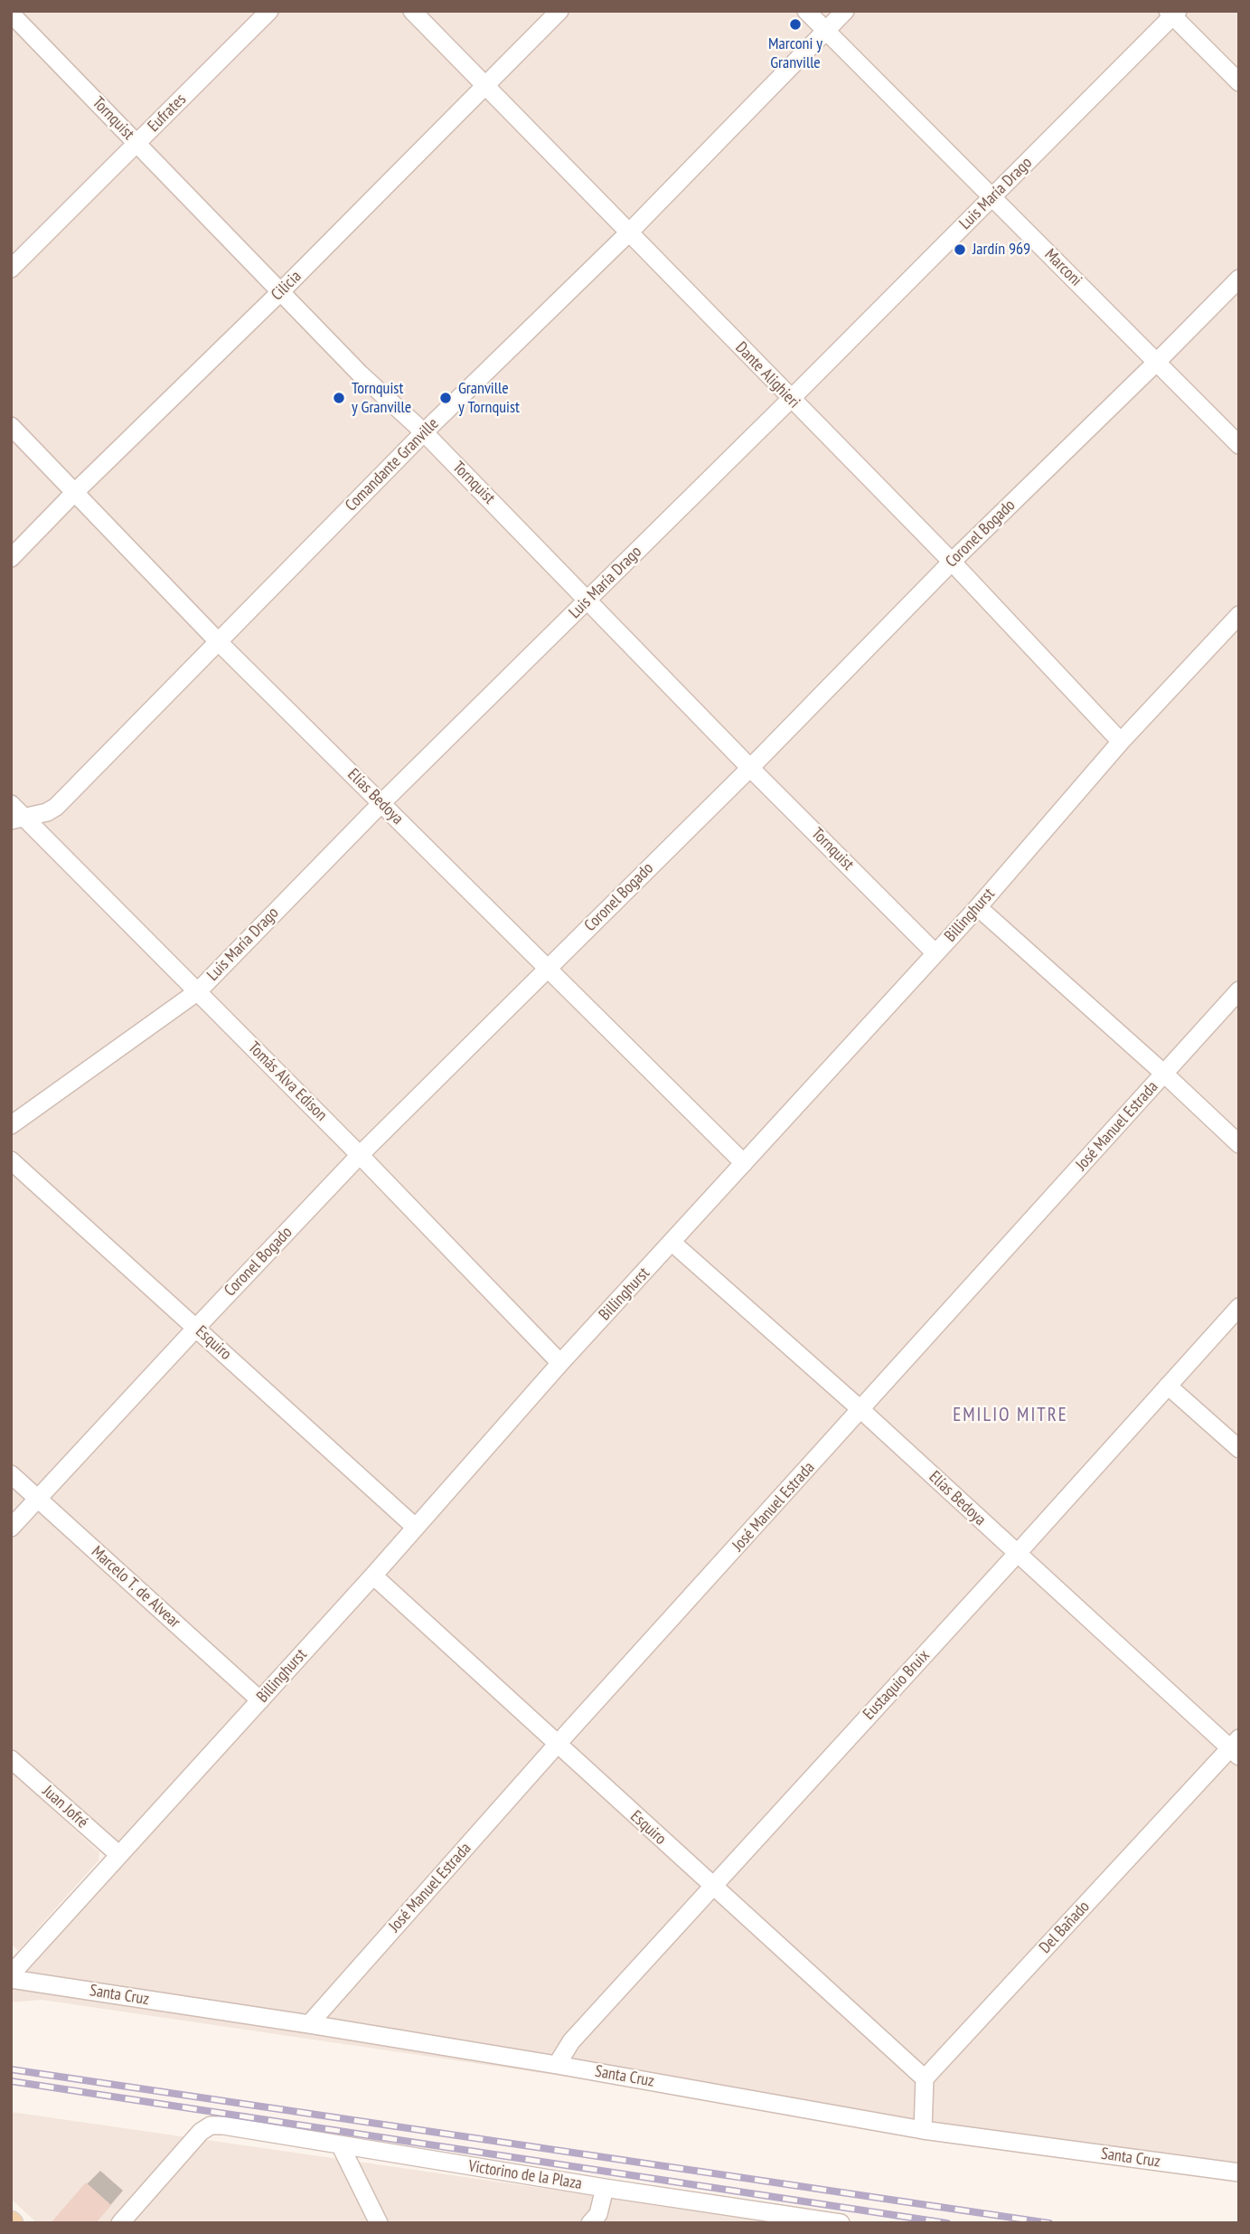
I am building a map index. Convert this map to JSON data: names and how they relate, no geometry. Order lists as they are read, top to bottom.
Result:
{
  "streets": {
    "street": [
      "Eufrates",
      "Tornquist",
      "Luis María Drago",
      "Marconi",
      "Cilicia",
      "Dante Alighieri",
      "Comandante Granville",
      "Coronel Bogado",
      "Elías Bedoya",
      "Billinghurst",
      "Tomás Alva Edison",
      "José Manuel Estrada",
      "Esquiro",
      "Marcelo T. de Alvear",
      "Eustaquio Bruix",
      "Juan Jofré",
      "Del Bañado",
      "Santa Cruz",
      "Victorino de la Plaza"
    ]
  },
  "crossings": [
    ["Eufrates", "Tornquist"],
    ["Tornquist", "Luis María Drago"],
    ["Tornquist", "Cilicia"],
    ["Tornquist", "Comandante Granville"],
    ["Tornquist", "Coronel Bogado"],
    ["Tornquist", "Billinghurst"],
    ["Luis María Drago", "Marconi"],
    ["Luis María Drago", "Dante Alighieri"],
    ["Luis María Drago", "Elías Bedoya"],
    ["Luis María Drago", "Tomás Alva Edison"],
    ["Marconi", "Comandante Granville"],
    ["Marconi", "Coronel Bogado"],
    ["Cilicia", "Dante Alighieri"],
    ["Cilicia", "Elías Bedoya"],
    ["Dante Alighieri", "Comandante Granville"],
    ["Dante Alighieri", "Coronel Bogado"],
    ["Dante Alighieri", "Billinghurst"],
    ["Comandante Granville", "Elías Bedoya"],
    ["Comandante Granville", "Tomás Alva Edison"],
    ["Coronel Bogado", "Elías Bedoya"],
    ["Coronel Bogado", "Tomás Alva Edison"],
    ["Coronel Bogado", "Esquiro"],
    ["Coronel Bogado", "Marcelo T. de Alvear"],
    ["Elías Bedoya", "Billinghurst"],
    ["Elías Bedoya", "José Manuel Estrada"],
    ["Elías Bedoya", "Eustaquio Bruix"],
    ["Elías Bedoya", "Del Bañado"],
    ["Billinghurst", "Tomás Alva Edison"],
    ["Billinghurst", "Esquiro"],
    ["Billinghurst", "Marcelo T. de Alvear"],
    ["Billinghurst", "Juan Jofré"],
    ["Billinghurst", "Santa Cruz"],
    ["José Manuel Estrada", "Esquiro"],
    ["José Manuel Estrada", "Santa Cruz"],
    ["Esquiro", "Eustaquio Bruix"],
    ["Esquiro", "Del Bañado"],
    ["Eustaquio Bruix", "Santa Cruz"]
  ],
  "districts": ["EMILIO MITRE"],
  "places": [
    "Marconi y Granville",
    "Jardín 969",
    "Tornquist y Granville",
    "Granville y Tornquist"
  ]
}
